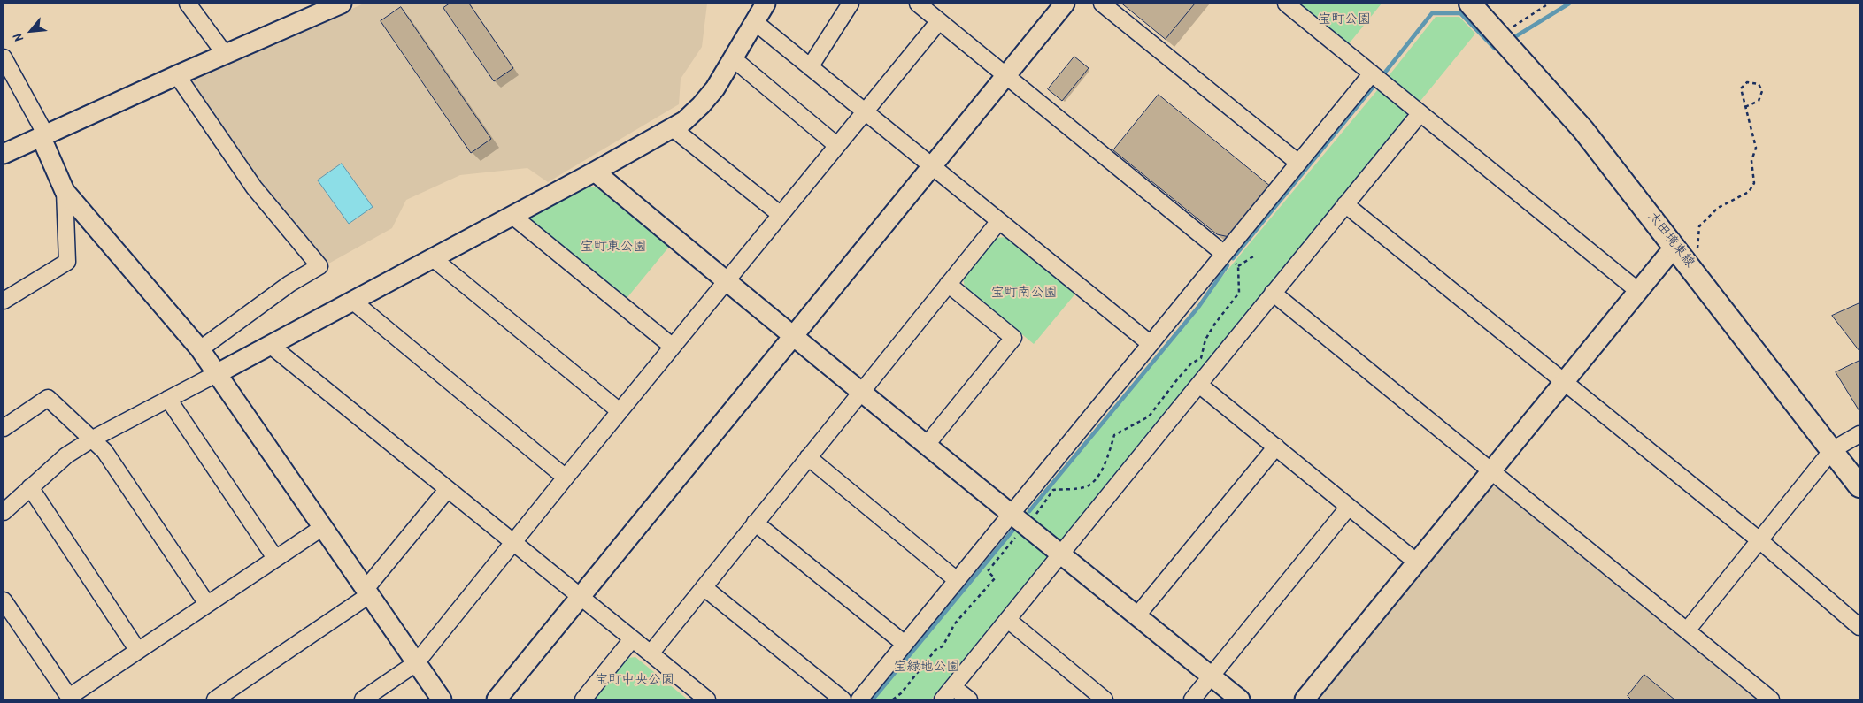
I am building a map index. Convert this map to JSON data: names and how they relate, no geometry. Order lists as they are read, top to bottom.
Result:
{
  "streets": {
    "main road": ["太田境東線"]
  },
  "parks": [
    "宝町公園",
    "宝町東公園",
    "宝町南公園",
    "宝緑地公園",
    "宝町中央公園"
  ],
  "north": "bottom left"
}
